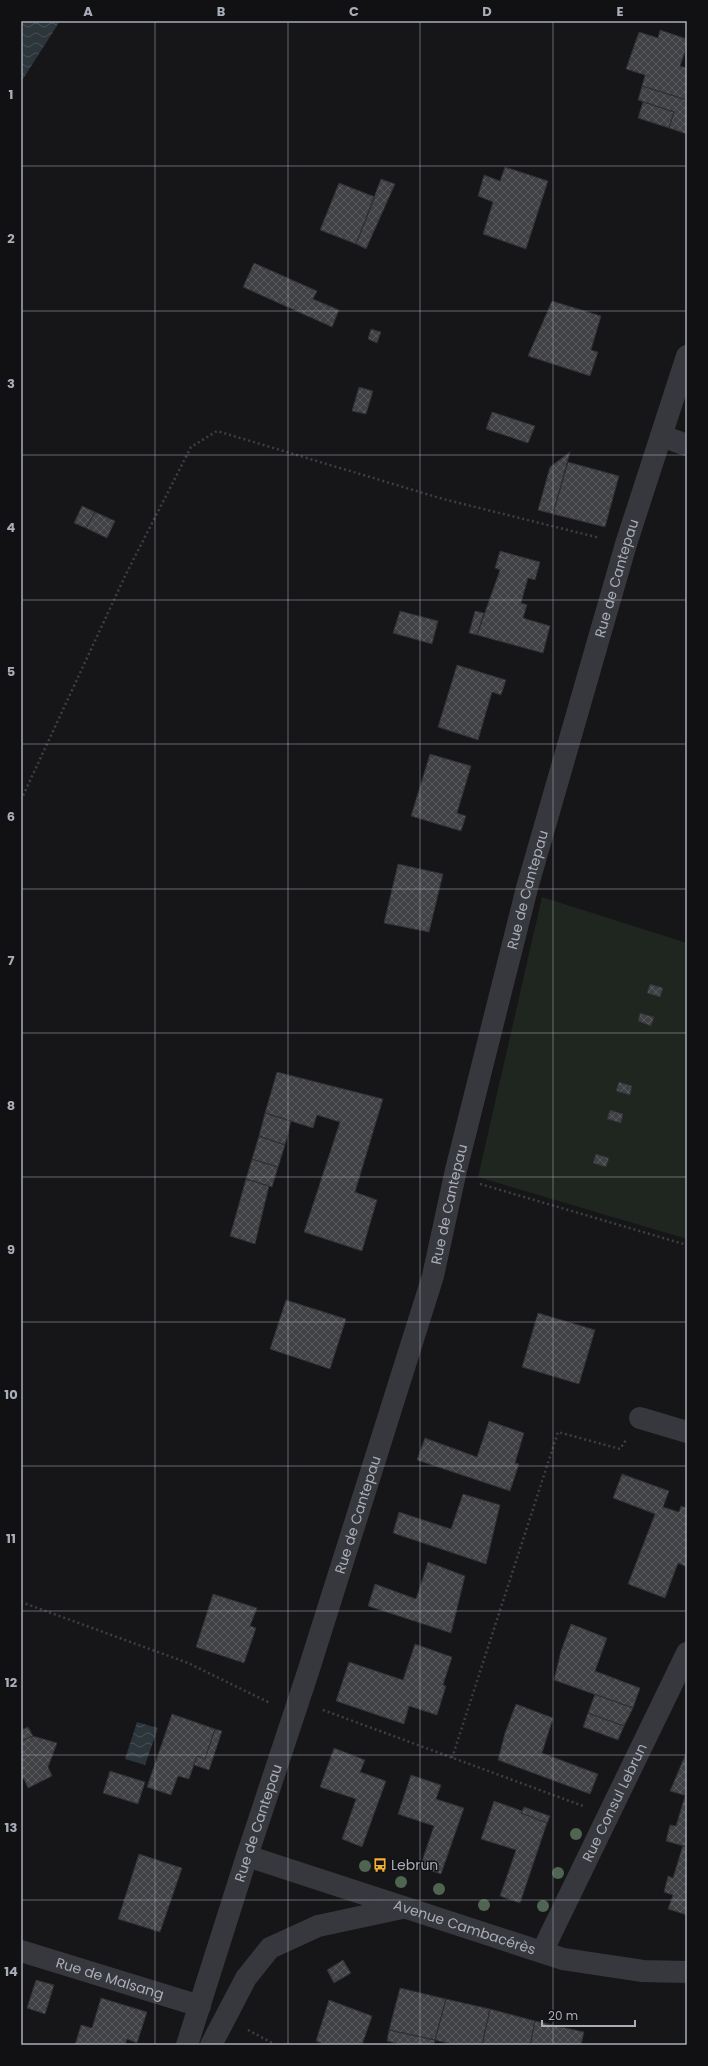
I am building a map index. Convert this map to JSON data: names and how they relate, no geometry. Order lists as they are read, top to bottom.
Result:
{
  "streets": {
    "street": [
      "Rue de Cantepau",
      "Rue Consul Lebrun",
      "Avenue Cambacérès",
      "Rue de Malsang"
    ]
  },
  "crossings": [
    ["Rue de Cantepau", "Avenue Cambacérès"],
    ["Rue de Cantepau", "Rue de Malsang"],
    ["Rue Consul Lebrun", "Avenue Cambacérès"]
  ],
  "places": {
    "bus stop": ["Lebrun"]
  },
  "scale_bar": "20 m",
  "grid": {
    "columns": [
      "A",
      "B",
      "C",
      "D",
      "E"
    ],
    "rows": [
      "1",
      "2",
      "3",
      "4",
      "5",
      "6",
      "7",
      "8",
      "9",
      "10",
      "11",
      "12",
      "13",
      "14"
    ]
  }
}
